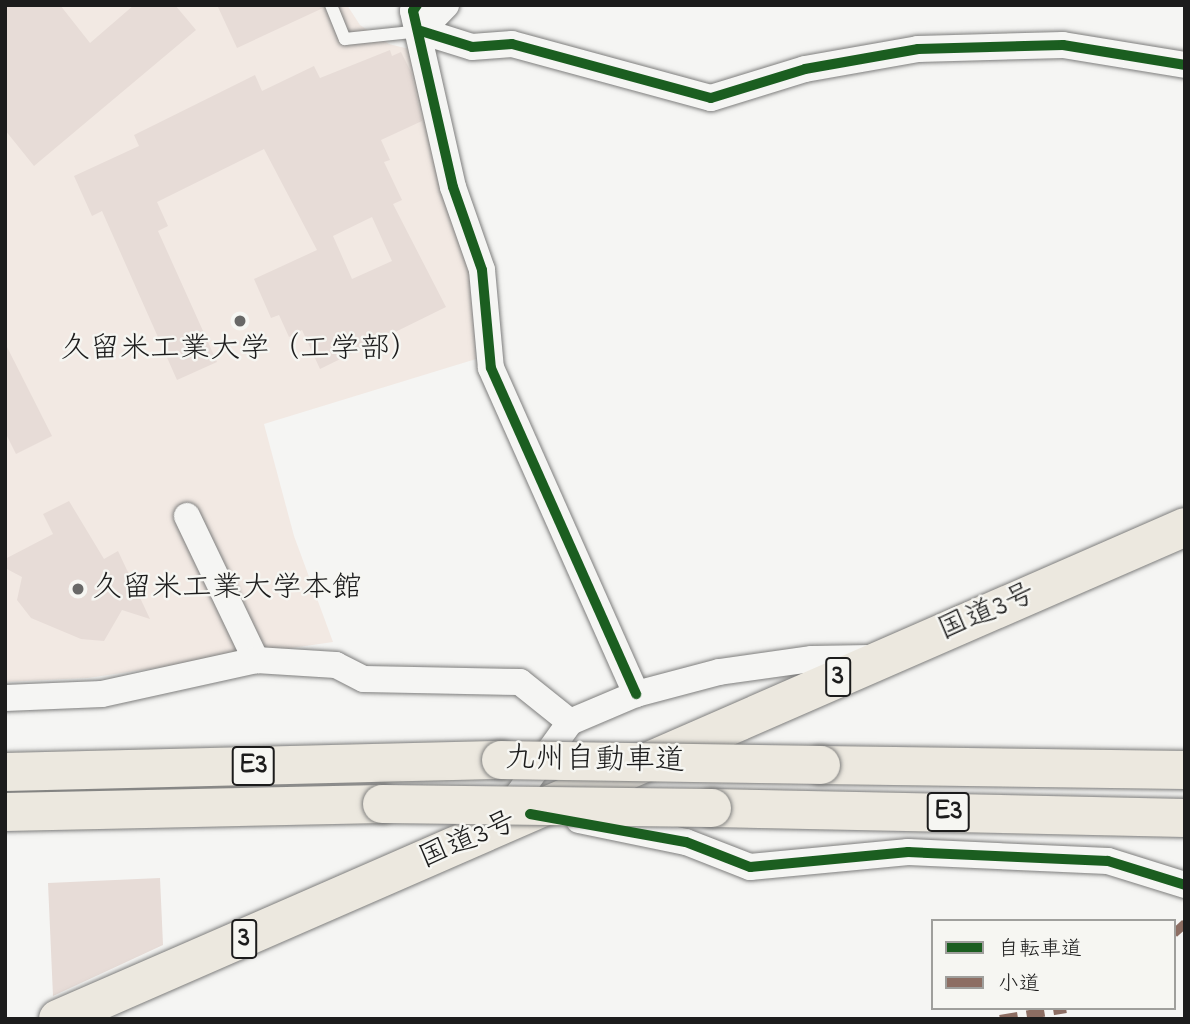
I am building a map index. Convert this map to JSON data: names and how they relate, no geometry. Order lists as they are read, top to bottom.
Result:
{
  "streets": {
    "highway": [
      "国道3号",
      "3",
      "九州自動車道",
      "E3"
    ]
  },
  "places": ["久留米工業大学（工学部）", "久留米工業大学本館"],
  "legend": ["自転車道", "小道"]
}
